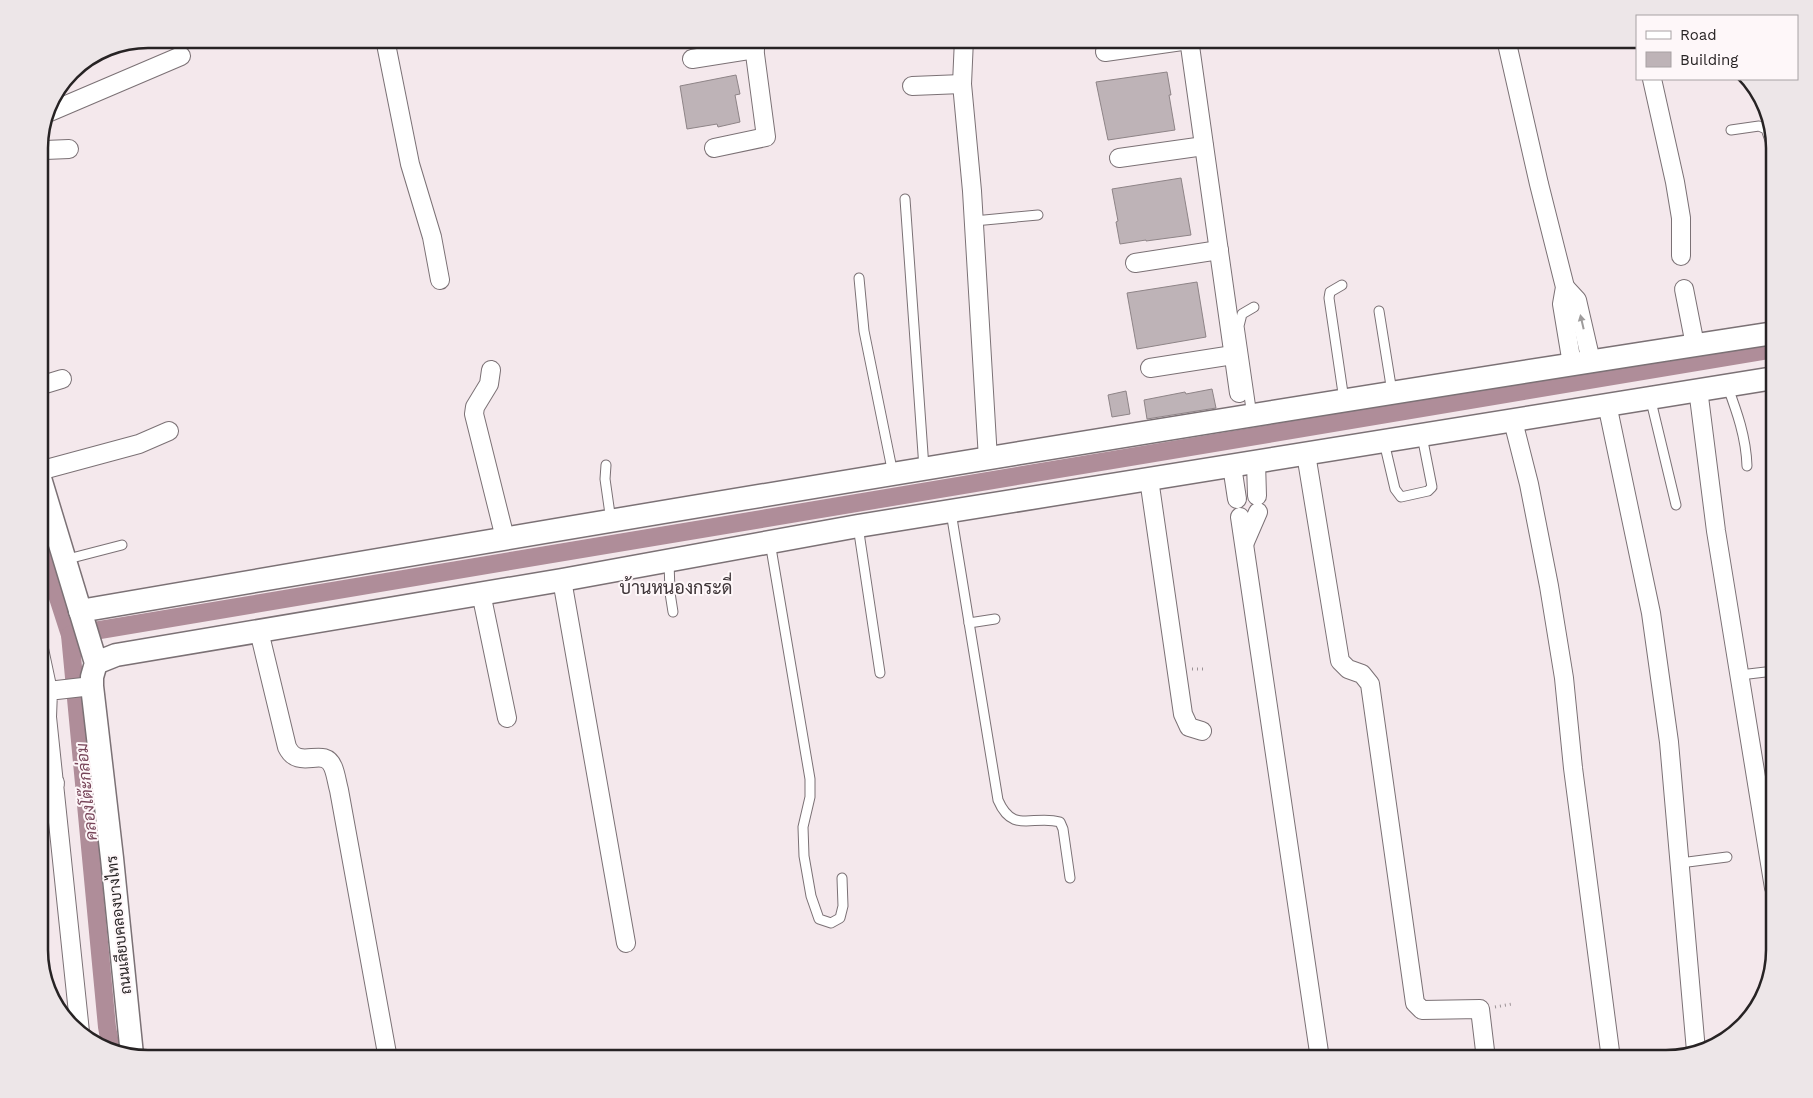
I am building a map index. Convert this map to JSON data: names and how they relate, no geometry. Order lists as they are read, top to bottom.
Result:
{
  "streets": {
    "street": ["ถนนเลียบคลองบางไทร"]
  },
  "districts": ["บ้านหนองกระดี่"],
  "water": ["คลองโต๊ะกล่อม"],
  "legend": ["Road", "Building"]
}
